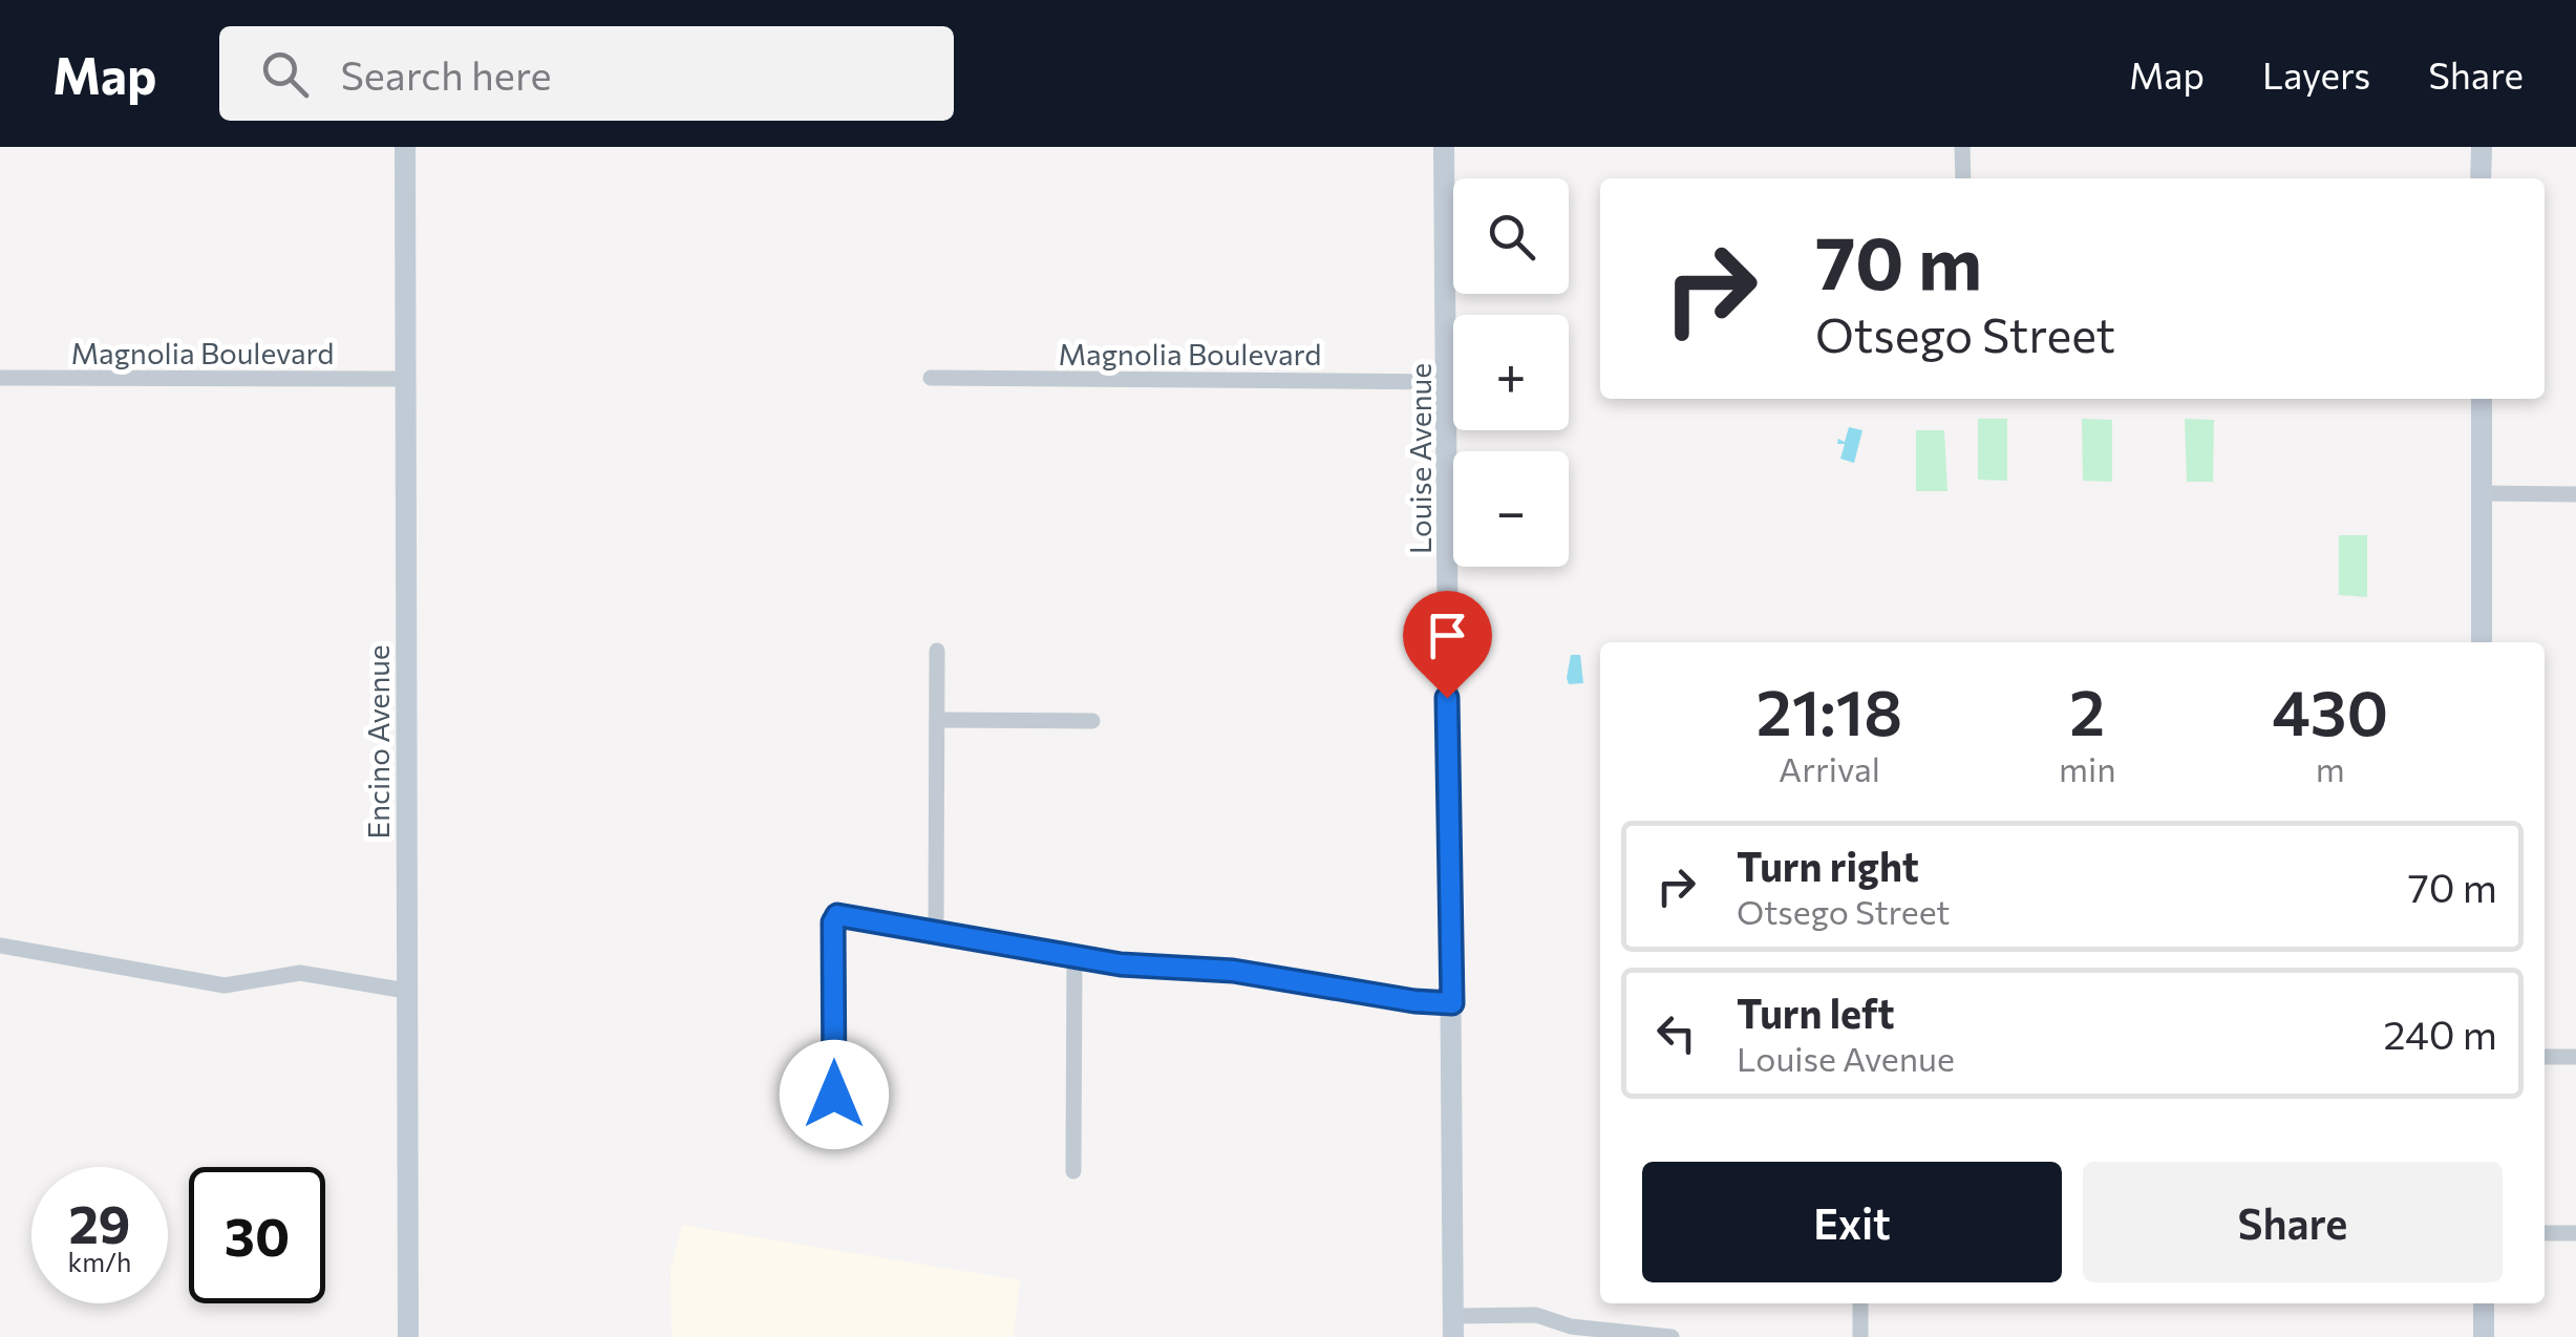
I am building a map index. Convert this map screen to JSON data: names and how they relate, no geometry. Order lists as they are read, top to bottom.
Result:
{
  "streets": {
    "street": ["Magnolia Boulevard", "Louise Avenue", "Encino Avenue"]
  },
  "crossings": [
    ["Magnolia Boulevard", "Louise Avenue"],
    ["Magnolia Boulevard", "Encino Avenue"]
  ],
  "page": {
    "header": "Map",
    "search": "Search here",
    "nav": ["Map", "Layers", "Share"],
    "map_buttons": ["+", "−"],
    "turn": ["70 m", "Otsego Street"],
    "eta": [
      "21:18",
      "Arrival",
      "2",
      "min",
      "430",
      "m"
    ],
    "list": [
      {
        "name": "Turn right",
        "note": "Otsego Street",
        "value": "70 m"
      },
      {
        "name": "Turn left",
        "note": "Louise Avenue",
        "value": "240 m"
      }
    ],
    "buttons": ["Exit", "Share"],
    "speed": "29 km/h",
    "limit": "30"
  }
}
